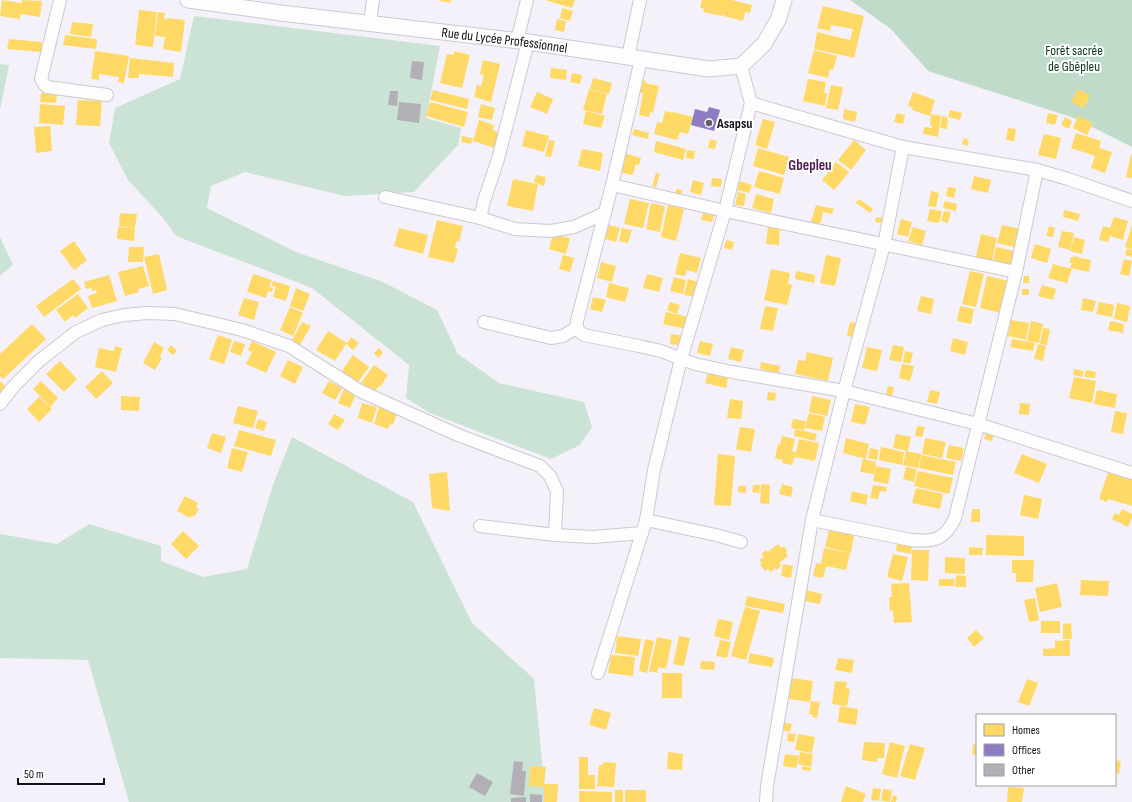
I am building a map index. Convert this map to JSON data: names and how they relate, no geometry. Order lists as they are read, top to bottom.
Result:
{
  "streets": {
    "main road": ["Rue du Lycée Professionnel"]
  },
  "districts": ["Gbepleu"],
  "parks": ["Forêt sacrée de Gbêpleu"],
  "places": ["Asapsu"],
  "legend": ["Homes", "Offices", "Other"],
  "scale_bar": "50 m"
}
